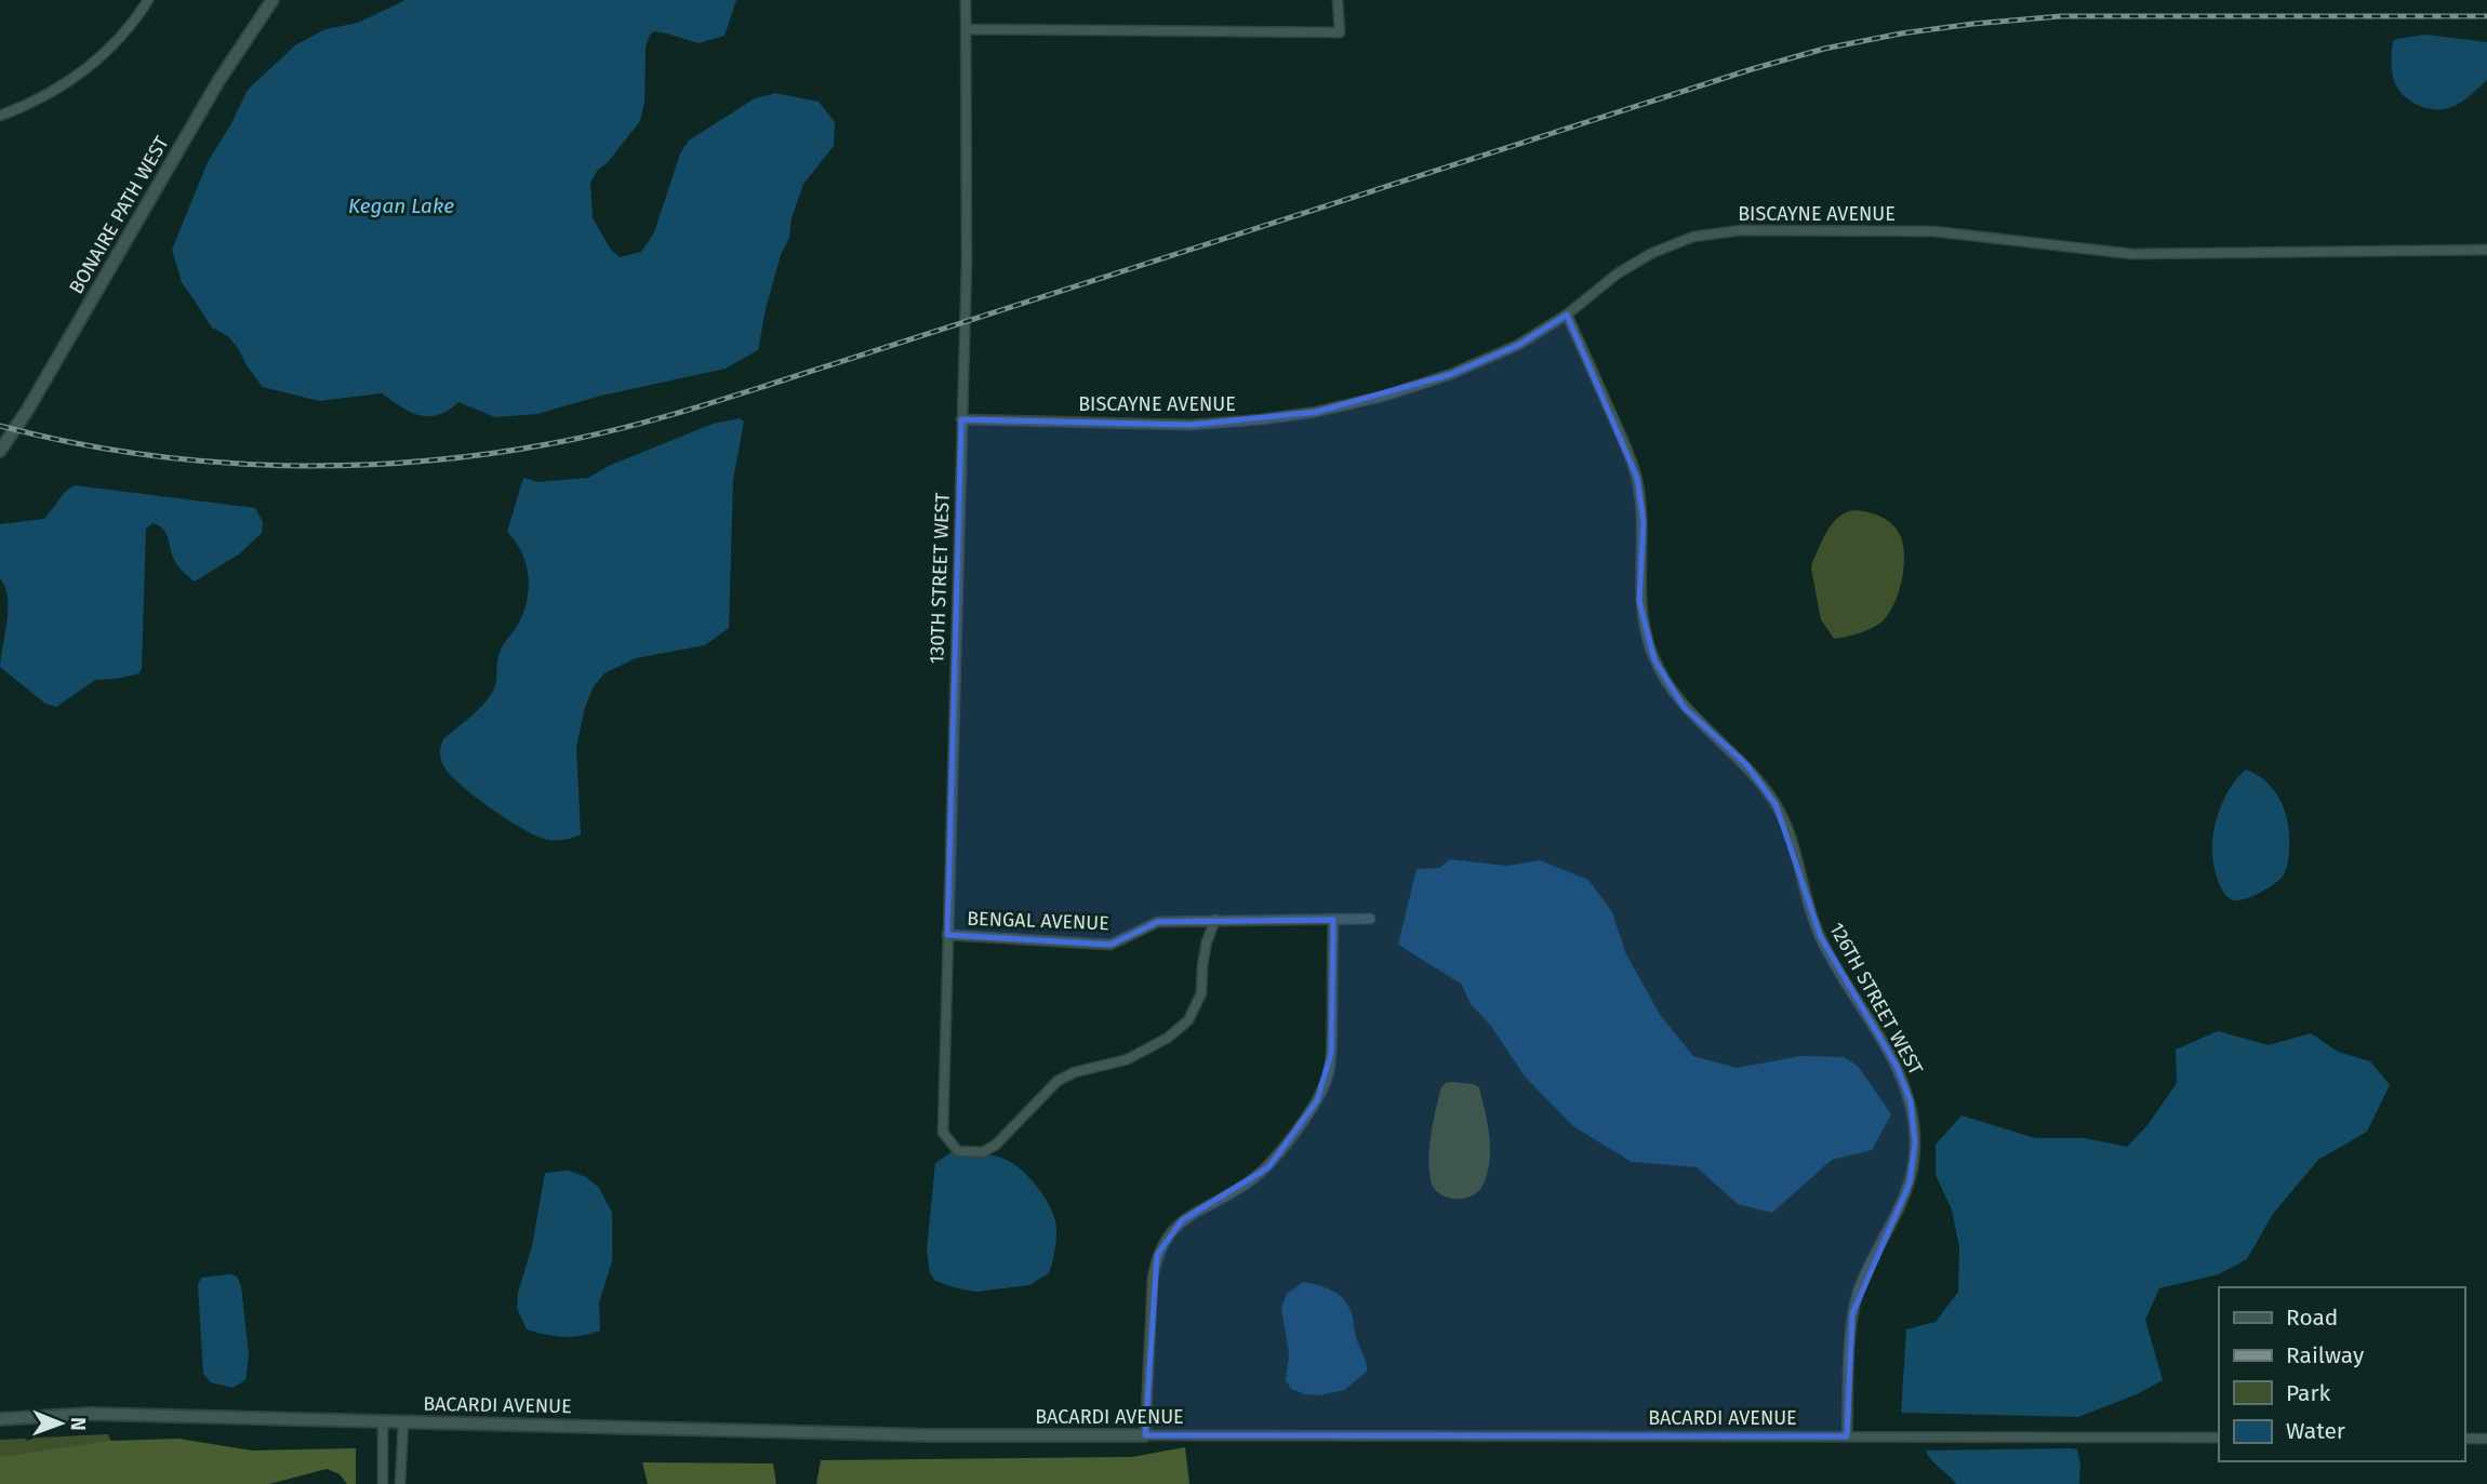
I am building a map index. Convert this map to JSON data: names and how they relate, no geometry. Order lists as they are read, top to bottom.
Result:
{
  "streets": {
    "street": [
      "BISCAYNE AVENUE",
      "BONAIRE PATH WEST",
      "130TH STREET WEST",
      "BENGAL AVENUE",
      "126TH STREET WEST",
      "BACARDI AVENUE"
    ]
  },
  "crossings": [
    ["BISCAYNE AVENUE", "130TH STREET WEST"],
    ["BISCAYNE AVENUE", "126TH STREET WEST"],
    ["130TH STREET WEST", "BENGAL AVENUE"],
    ["126TH STREET WEST", "BACARDI AVENUE"]
  ],
  "water": ["Kegan Lake"],
  "legend": [
    "Road",
    "Railway",
    "Park",
    "Water"
  ],
  "north": "right"
}
